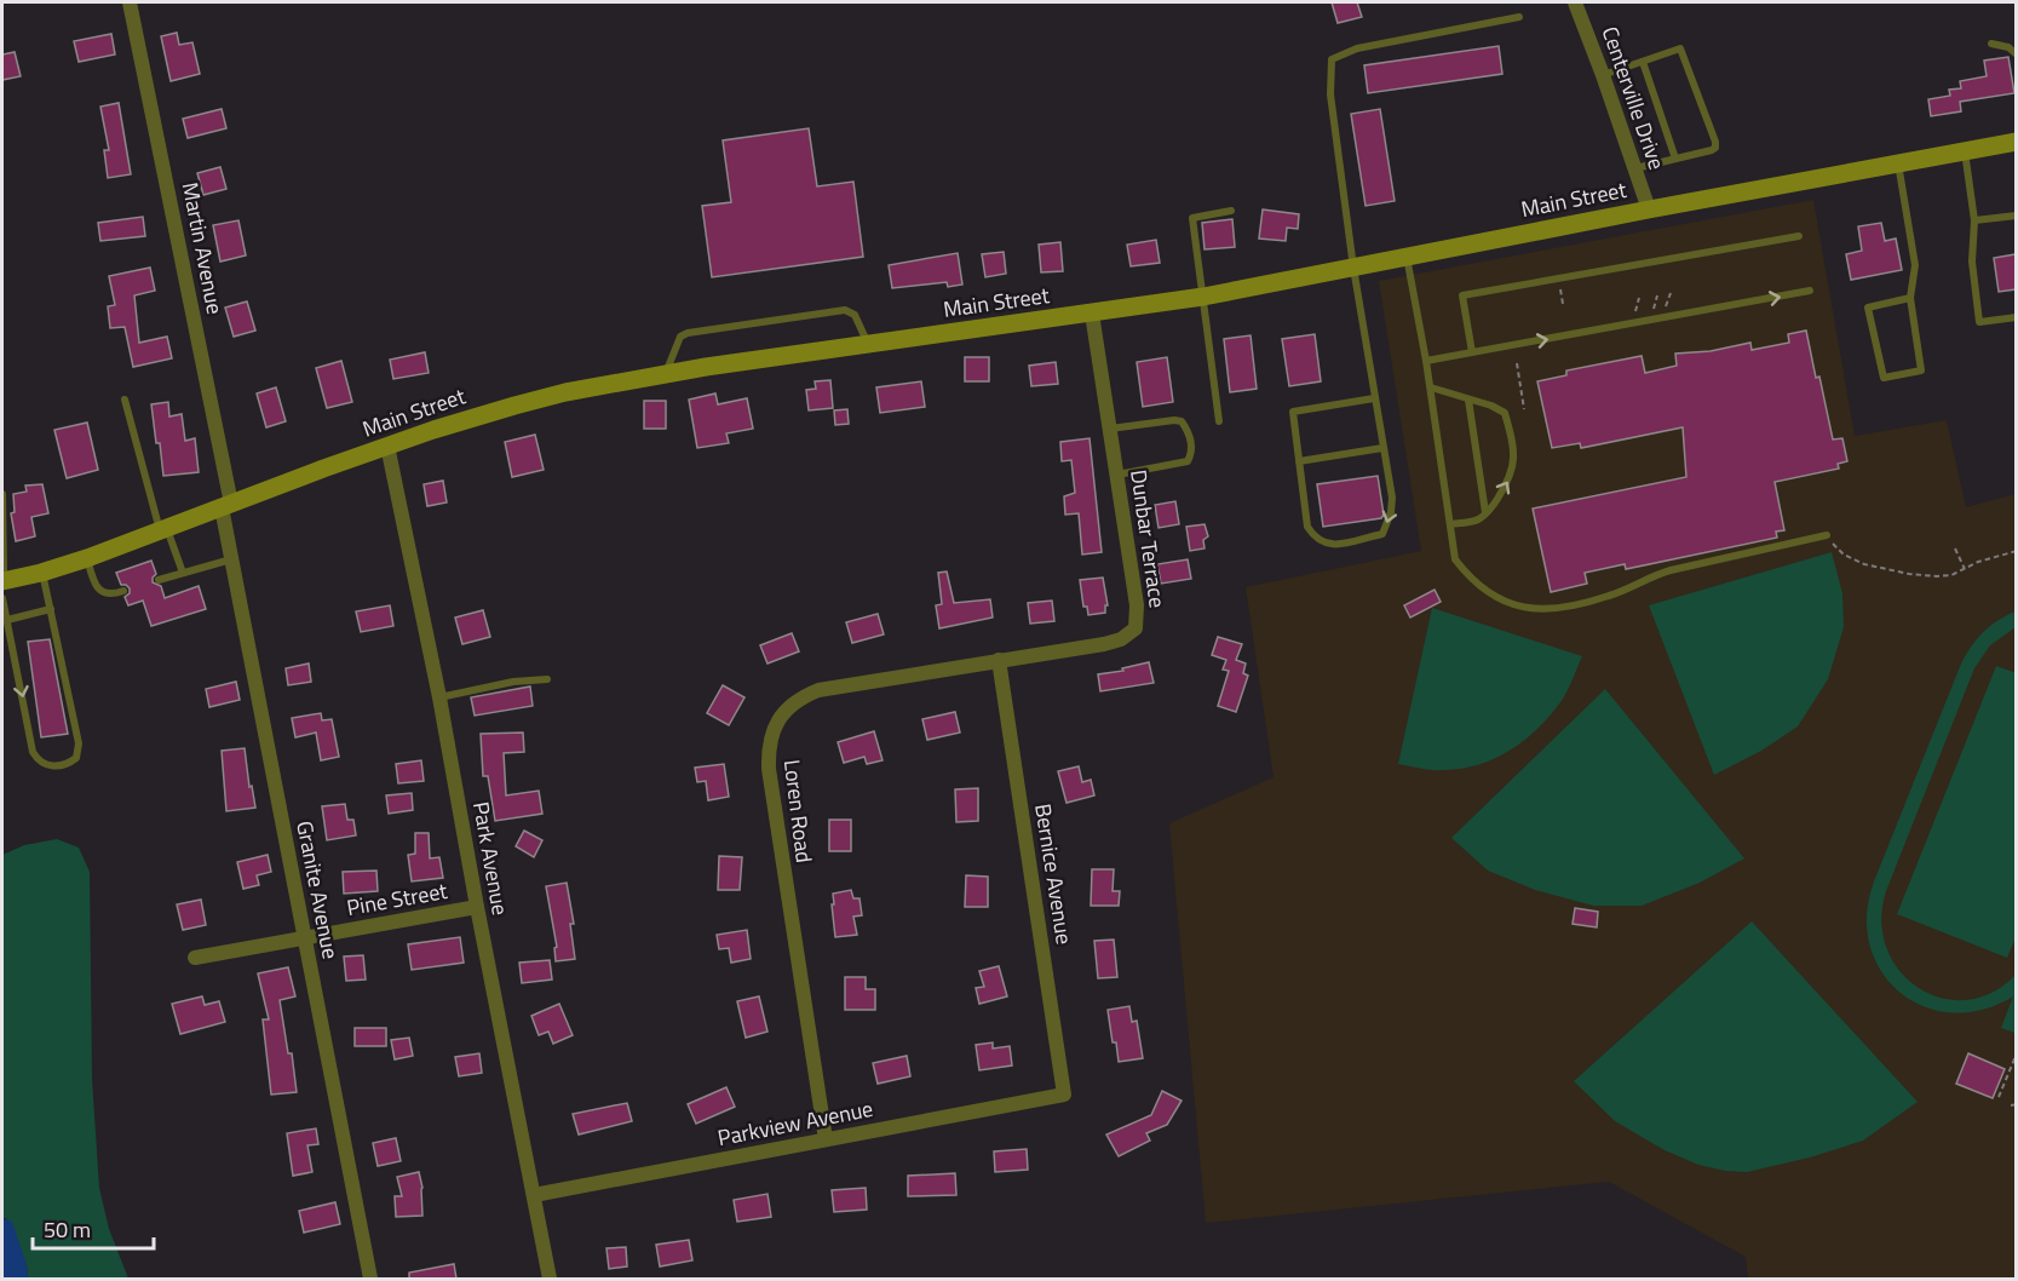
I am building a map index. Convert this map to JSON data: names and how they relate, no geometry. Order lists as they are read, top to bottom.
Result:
{
  "streets": {
    "main road": ["Main Street"],
    "street": [
      "Centerville Drive",
      "Martin Avenue",
      "Dunbar Terrace",
      "Loren Road",
      "Park Avenue",
      "Bernice Avenue",
      "Granite Avenue",
      "Pine Street",
      "Parkview Avenue"
    ]
  },
  "crossings": [
    ["Centerville Drive", "Main Street"],
    ["Main Street", "Martin Avenue"],
    ["Main Street", "Dunbar Terrace"],
    ["Main Street", "Park Avenue"],
    ["Main Street", "Granite Avenue"],
    ["Martin Avenue", "Granite Avenue"],
    ["Dunbar Terrace", "Loren Road"],
    ["Dunbar Terrace", "Bernice Avenue"],
    ["Loren Road", "Bernice Avenue"],
    ["Loren Road", "Parkview Avenue"],
    ["Park Avenue", "Pine Street"],
    ["Park Avenue", "Parkview Avenue"],
    ["Bernice Avenue", "Parkview Avenue"],
    ["Granite Avenue", "Pine Street"]
  ],
  "scale_bar": "50 m"
}
